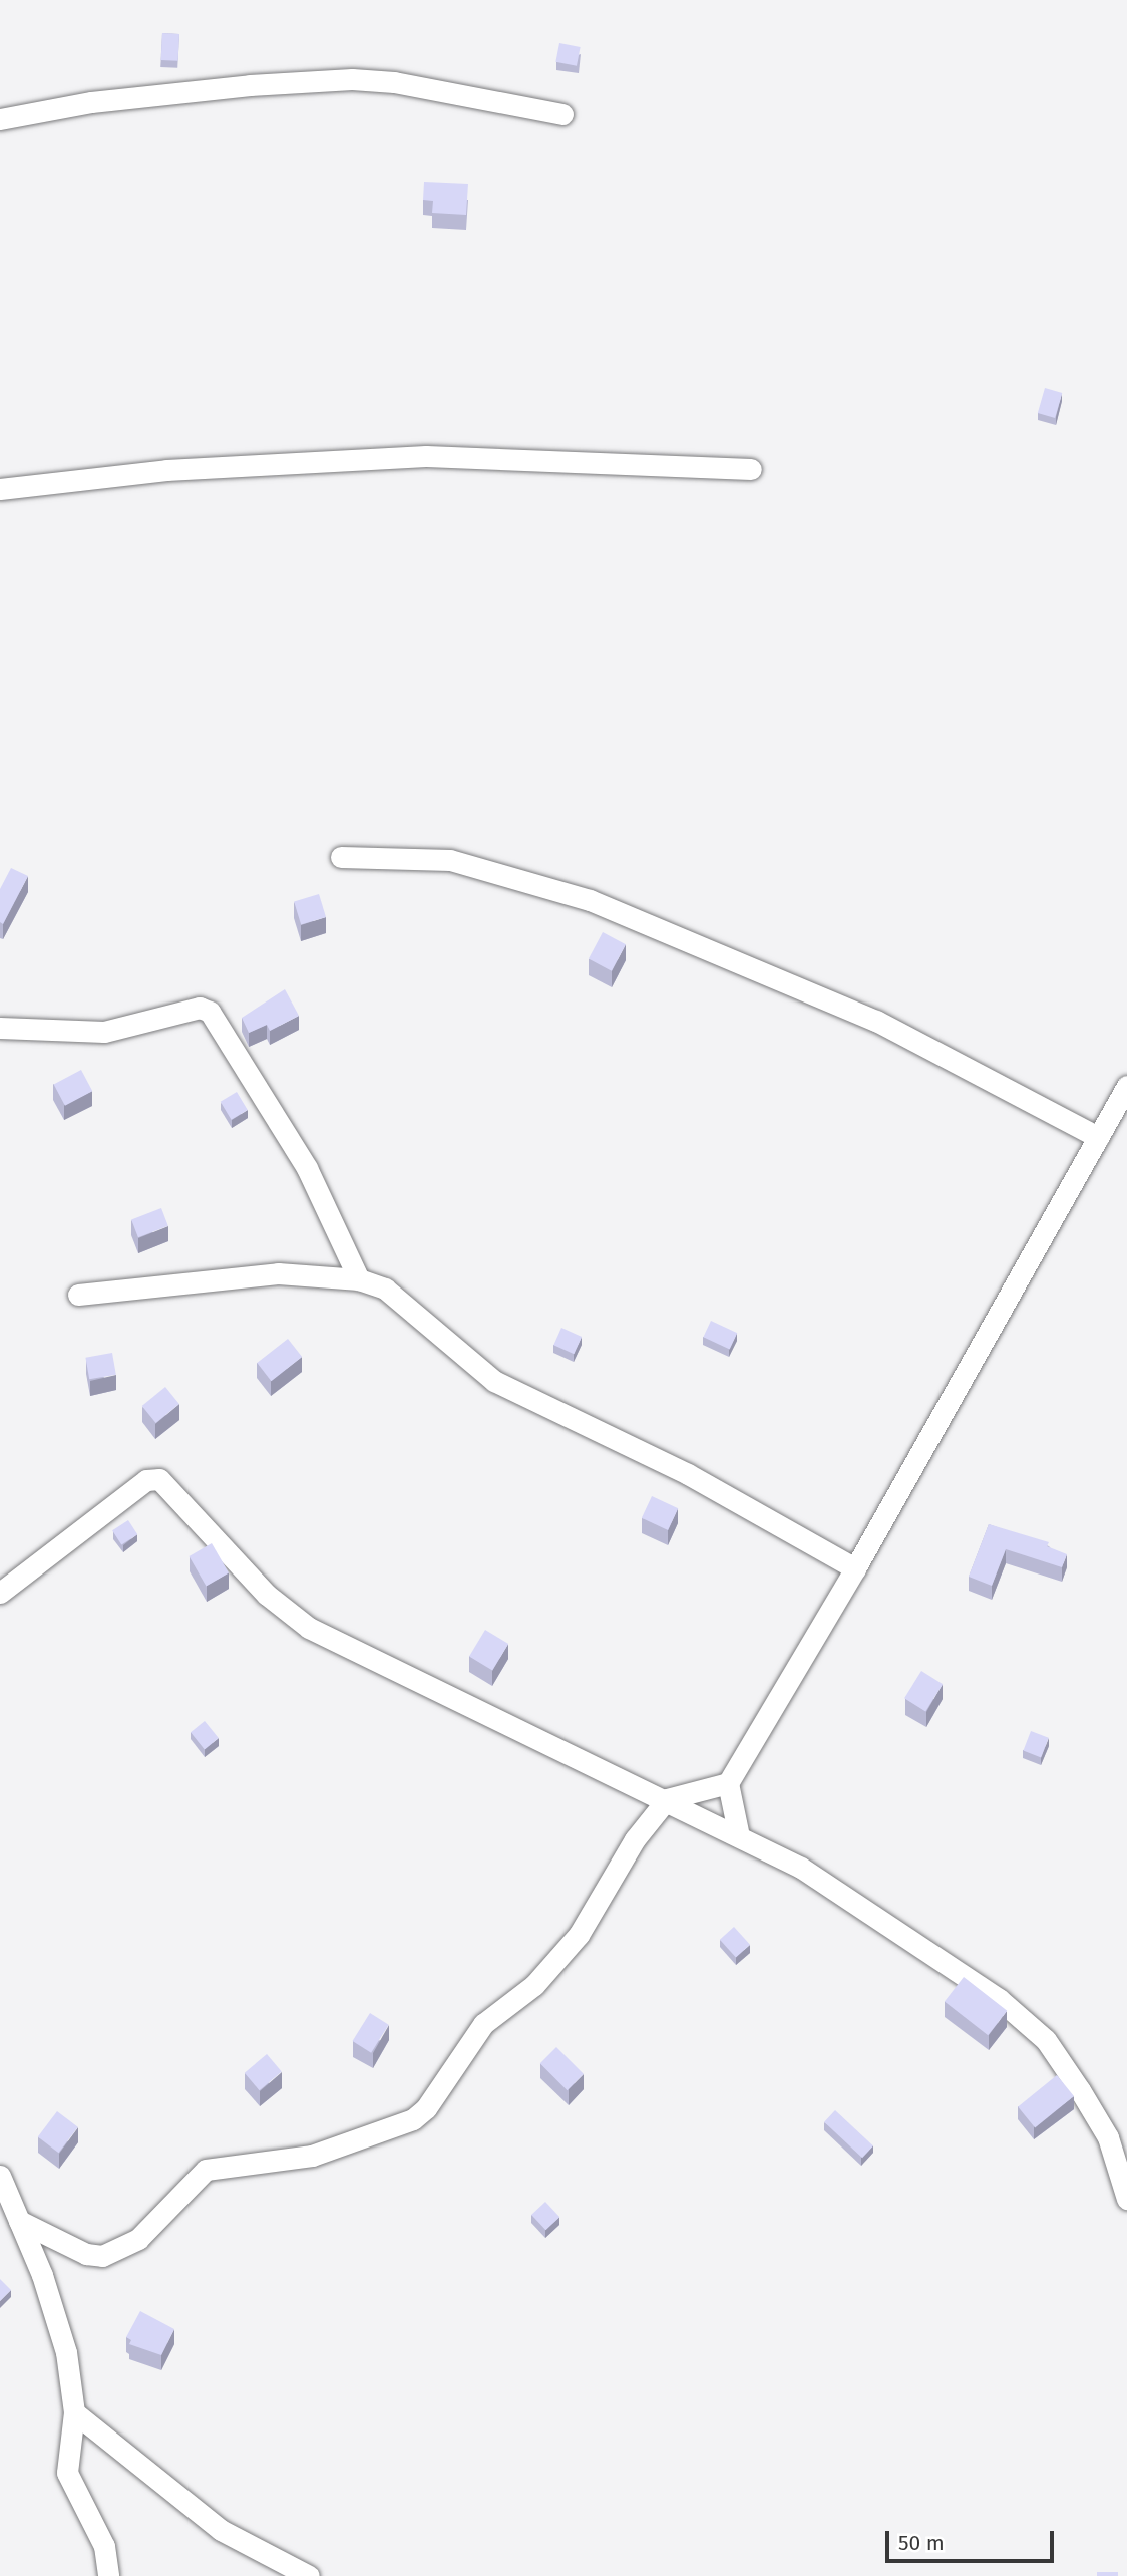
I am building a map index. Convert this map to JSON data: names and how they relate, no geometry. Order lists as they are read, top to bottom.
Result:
{
  "scale_bar": "50 m"
}
